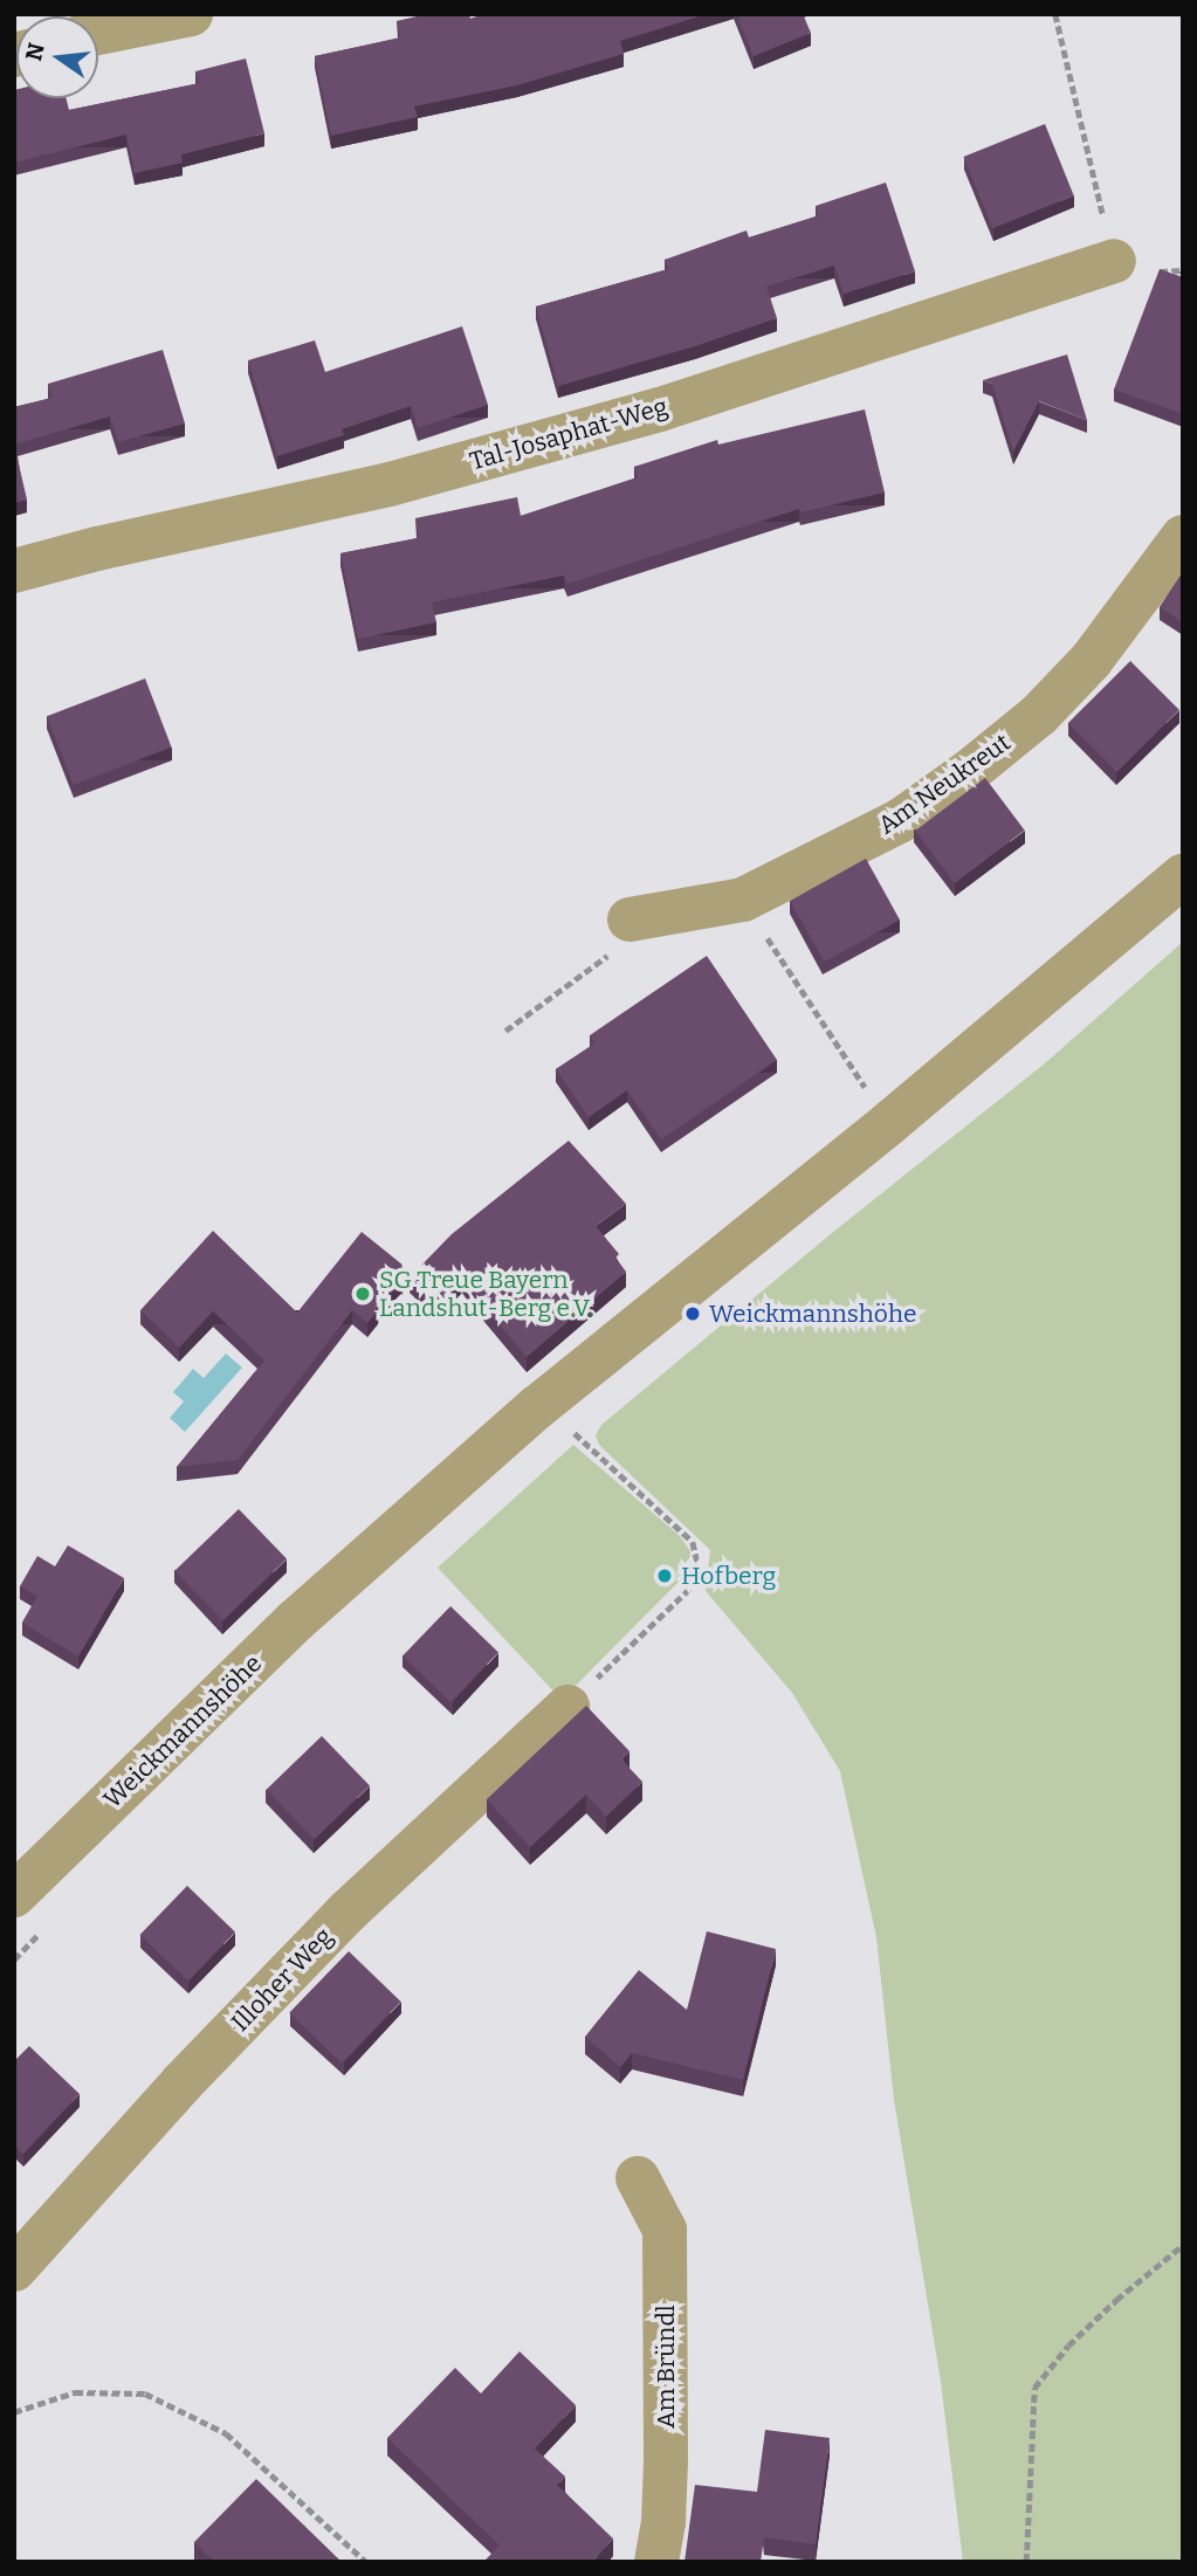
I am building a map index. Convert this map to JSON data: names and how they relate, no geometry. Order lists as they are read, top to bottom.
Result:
{
  "streets": {
    "street": [
      "Tal-Josaphat-Weg",
      "Am Neukreut",
      "Weickmannshöhe",
      "Illoher Weg",
      "Am Bründl"
    ]
  },
  "places": ["SG Treue Bayern Landshut-Berg e.V.", "Weickmannshöhe", "Hofberg"],
  "north": "left"
}
